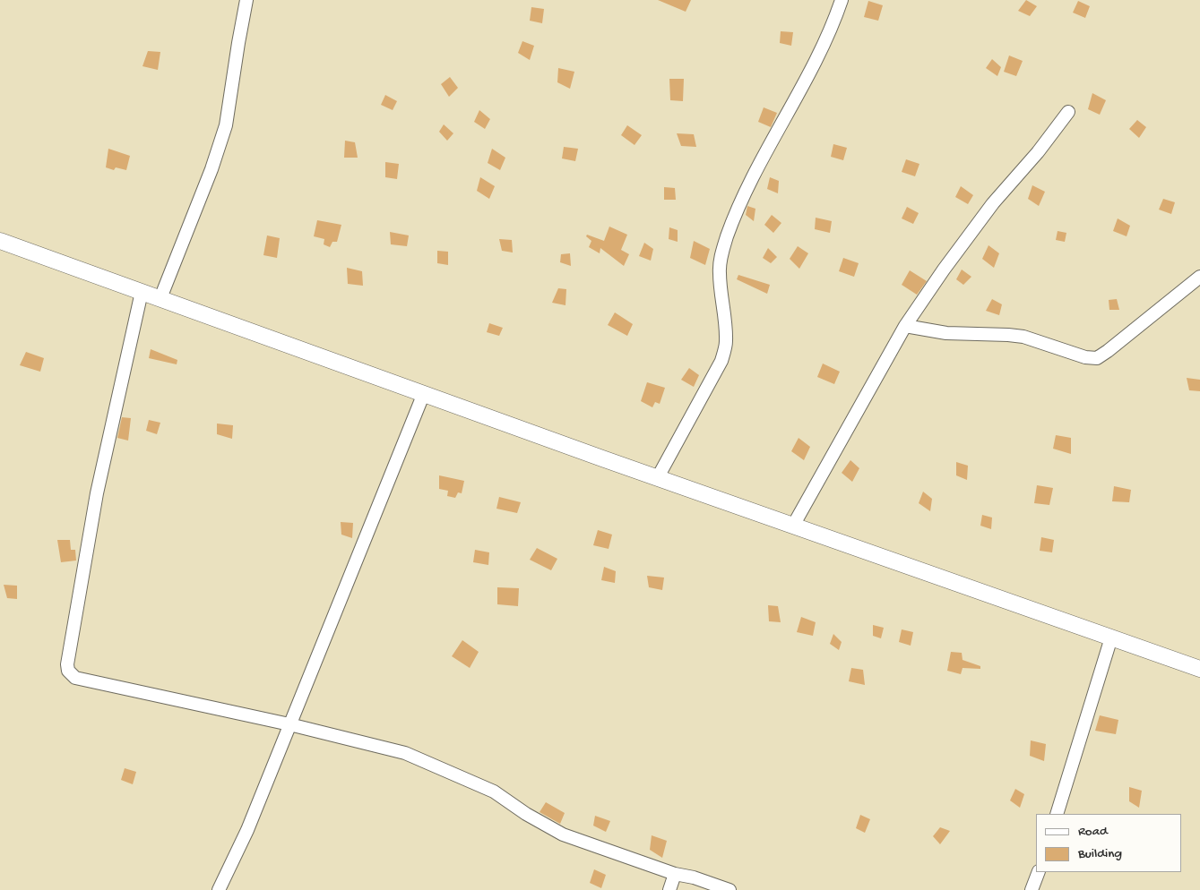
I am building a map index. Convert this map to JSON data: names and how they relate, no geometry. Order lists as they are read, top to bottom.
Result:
{
  "legend": ["Road", "Building"]
}
